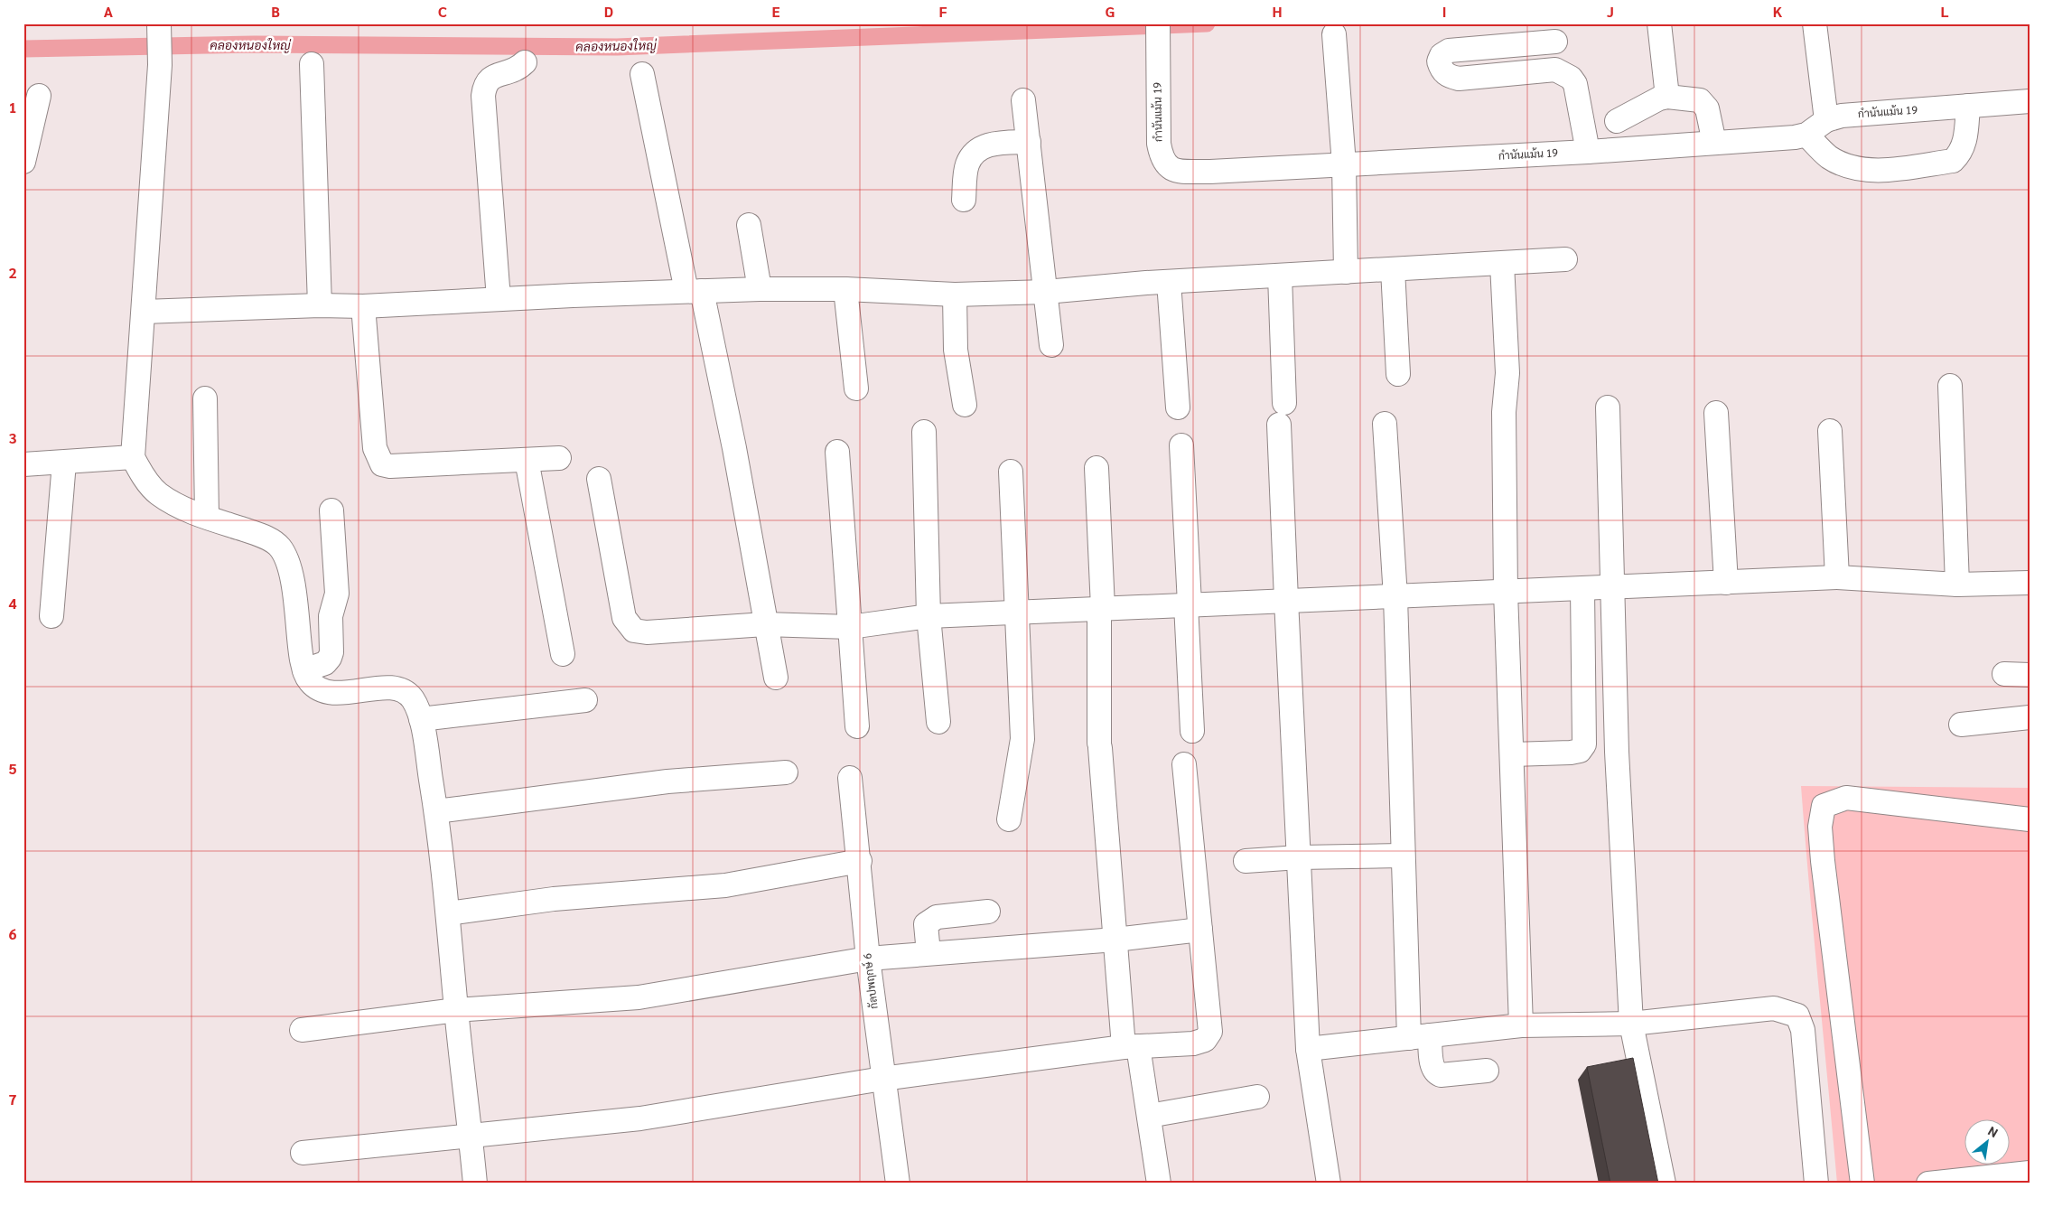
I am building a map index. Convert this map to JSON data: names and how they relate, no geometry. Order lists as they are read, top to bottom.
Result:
{
  "streets": {
    "street": ["กำนันแม้น 19", "กัลปพฤกษ์ 6"]
  },
  "water": ["คลองหนองใหญ่"],
  "north": "top right",
  "grid": {
    "columns": [
      "A",
      "B",
      "C",
      "D",
      "E",
      "F",
      "G",
      "H",
      "I",
      "J",
      "K",
      "L"
    ],
    "rows": [
      "1",
      "2",
      "3",
      "4",
      "5",
      "6",
      "7"
    ]
  }
}
